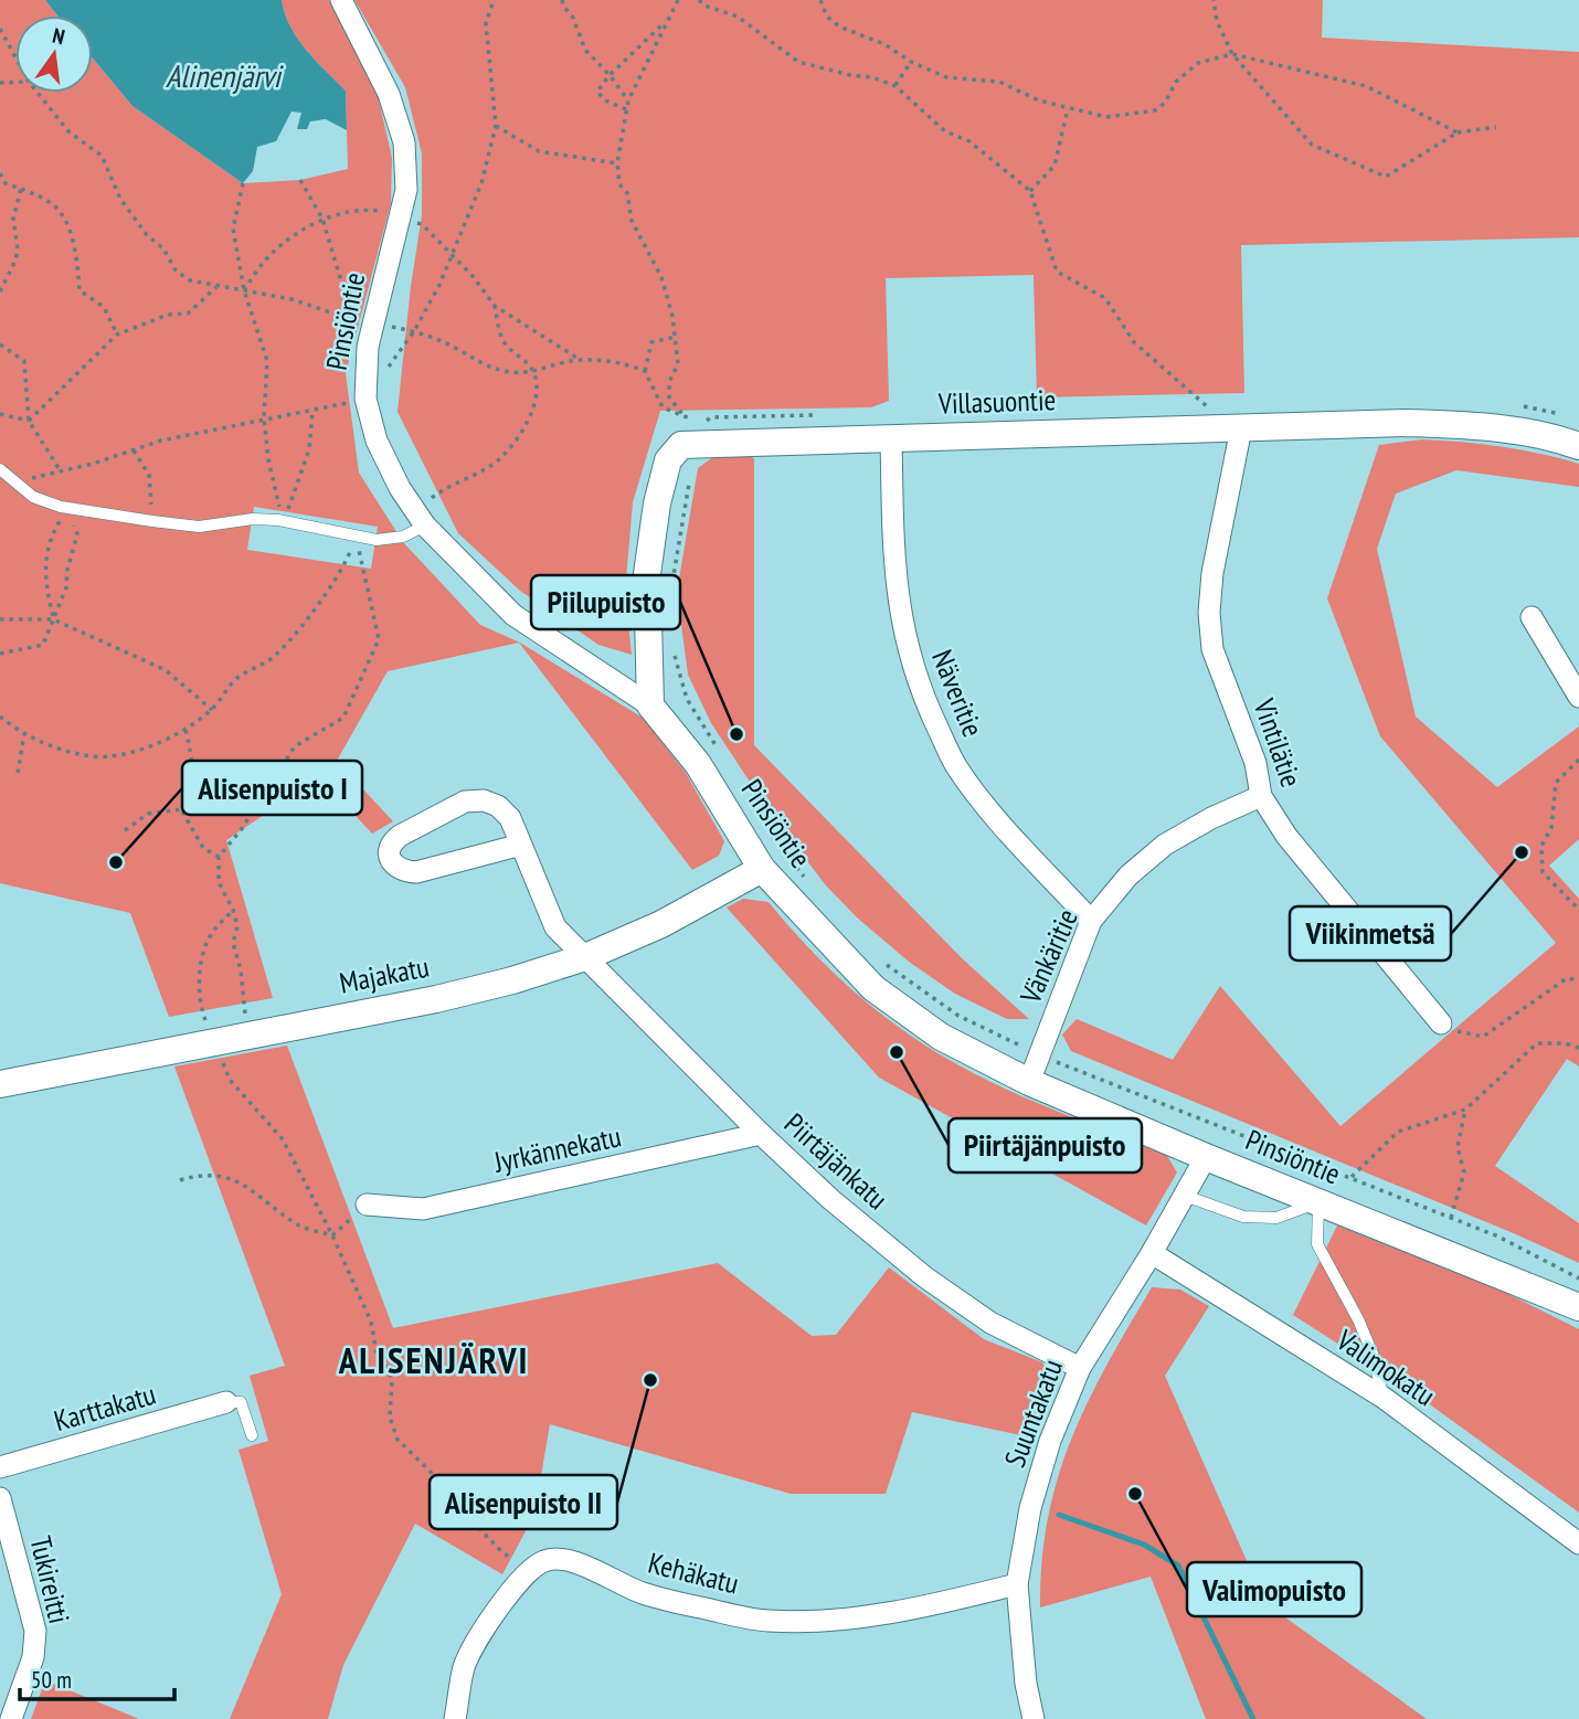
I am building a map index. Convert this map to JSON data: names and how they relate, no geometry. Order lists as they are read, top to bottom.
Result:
{
  "streets": {
    "street": [
      "Pinsiöntie",
      "Villasuontie",
      "Näveritie",
      "Vintilätie",
      "Vänkäritie",
      "Majakatu",
      "Jyrkännekatu",
      "Piirtäjänkatu",
      "Valimokatu",
      "Karttakatu",
      "Suuntakatu",
      "Kehäkatu",
      "Tukireitti"
    ]
  },
  "crossings": [
    ["Pinsiöntie", "Villasuontie"],
    ["Pinsiöntie", "Vänkäritie"],
    ["Pinsiöntie", "Majakatu"],
    ["Pinsiöntie", "Suuntakatu"],
    ["Villasuontie", "Näveritie"],
    ["Villasuontie", "Vintilätie"],
    ["Näveritie", "Vänkäritie"],
    ["Vintilätie", "Vänkäritie"],
    ["Majakatu", "Piirtäjänkatu"],
    ["Jyrkännekatu", "Piirtäjänkatu"],
    ["Piirtäjänkatu", "Suuntakatu"],
    ["Valimokatu", "Suuntakatu"],
    ["Suuntakatu", "Kehäkatu"]
  ],
  "districts": ["ALISENJÄRVI"],
  "water": ["Alinenjärvi"],
  "places": [
    "Piilupuisto",
    "Viikinmetsä",
    "Alisenpuisto I",
    "Piirtäjänpuisto",
    "Alisenpuisto II",
    "Valimopuisto"
  ],
  "scale_bar": "50 m",
  "north": "top"
}
